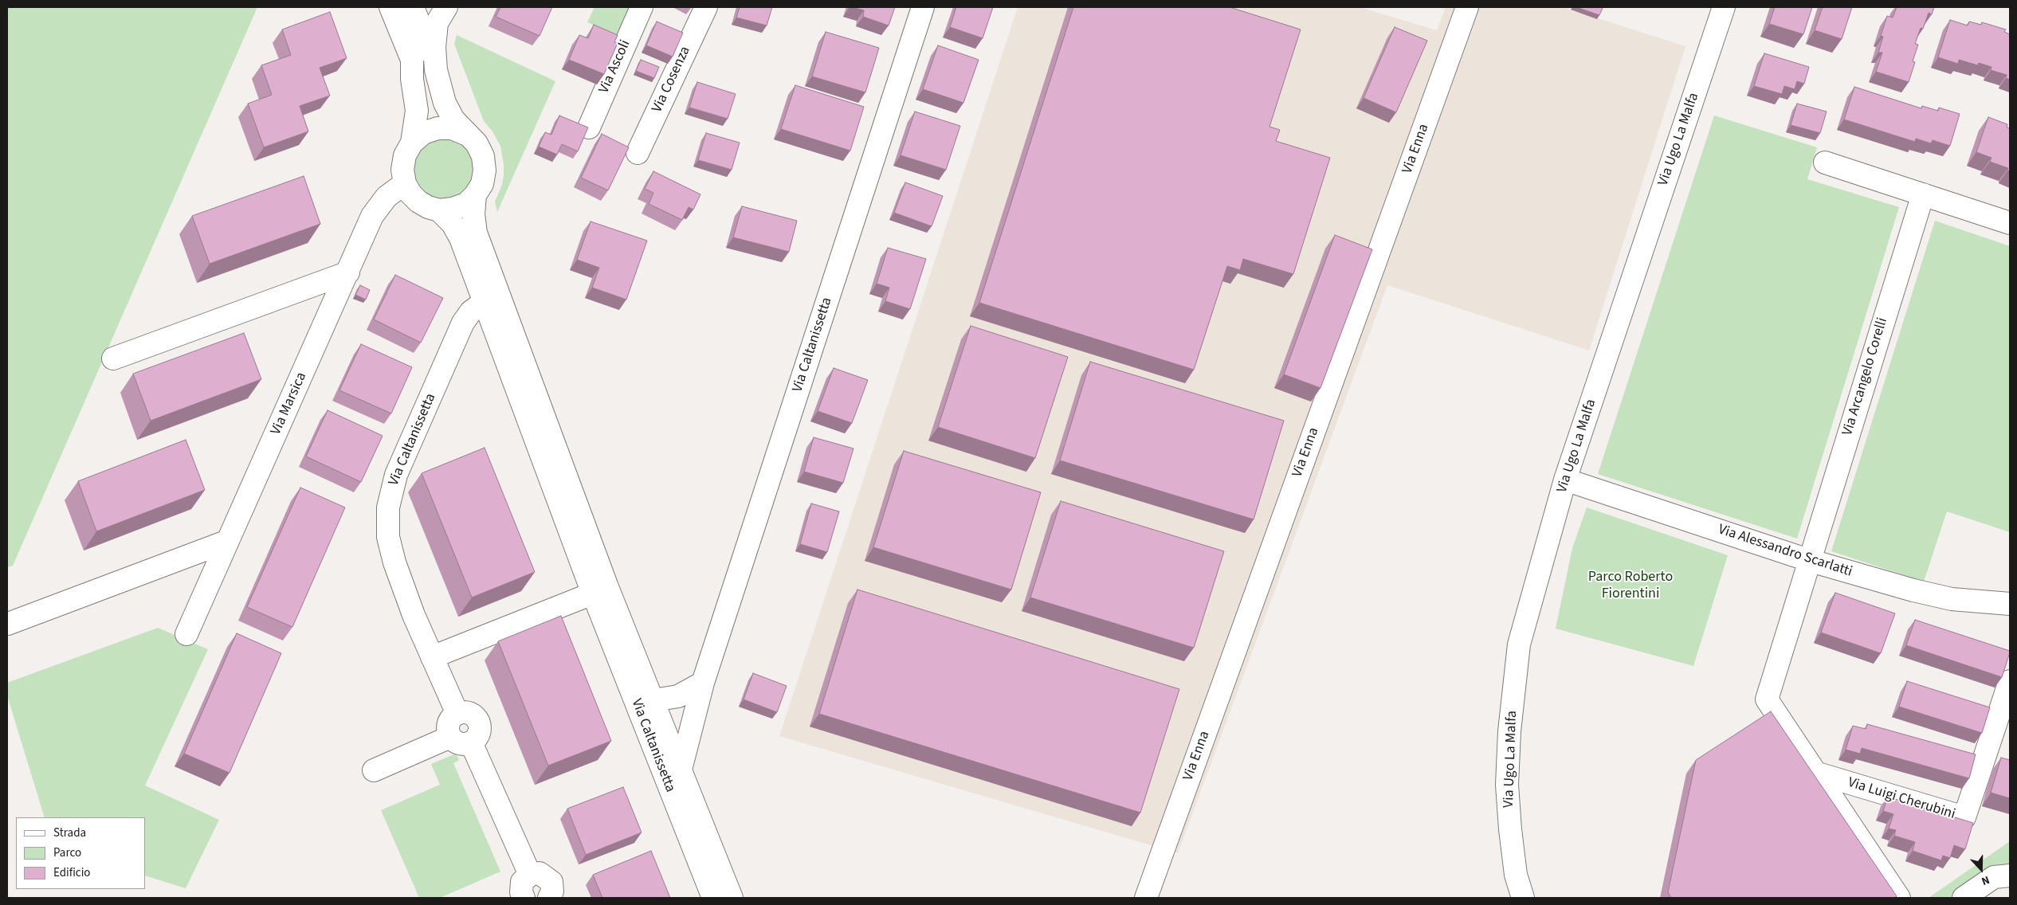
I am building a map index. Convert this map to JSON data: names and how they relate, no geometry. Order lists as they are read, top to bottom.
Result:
{
  "streets": {
    "street": [
      "Via Ascoli",
      "Via Cosenza",
      "Via Ugo La Malfa",
      "Via Enna",
      "Via Caltanissetta",
      "Via Arcangelo Corelli",
      "Via Marsica",
      "Via Alessandro Scarlatti",
      "Via Luigi Cherubini"
    ]
  },
  "crossings": [
    ["Via Ugo La Malfa", "Via Alessandro Scarlatti"],
    ["Via Caltanissetta", "Via Marsica"],
    ["Via Arcangelo Corelli", "Via Alessandro Scarlatti"],
    ["Via Arcangelo Corelli", "Via Luigi Cherubini"],
    ["Via Alessandro Scarlatti", "Via Luigi Cherubini"]
  ],
  "parks": ["Parco Roberto Fiorentini"],
  "legend": ["Strada", "Parco", "Edificio"],
  "north": "bottom"
}
